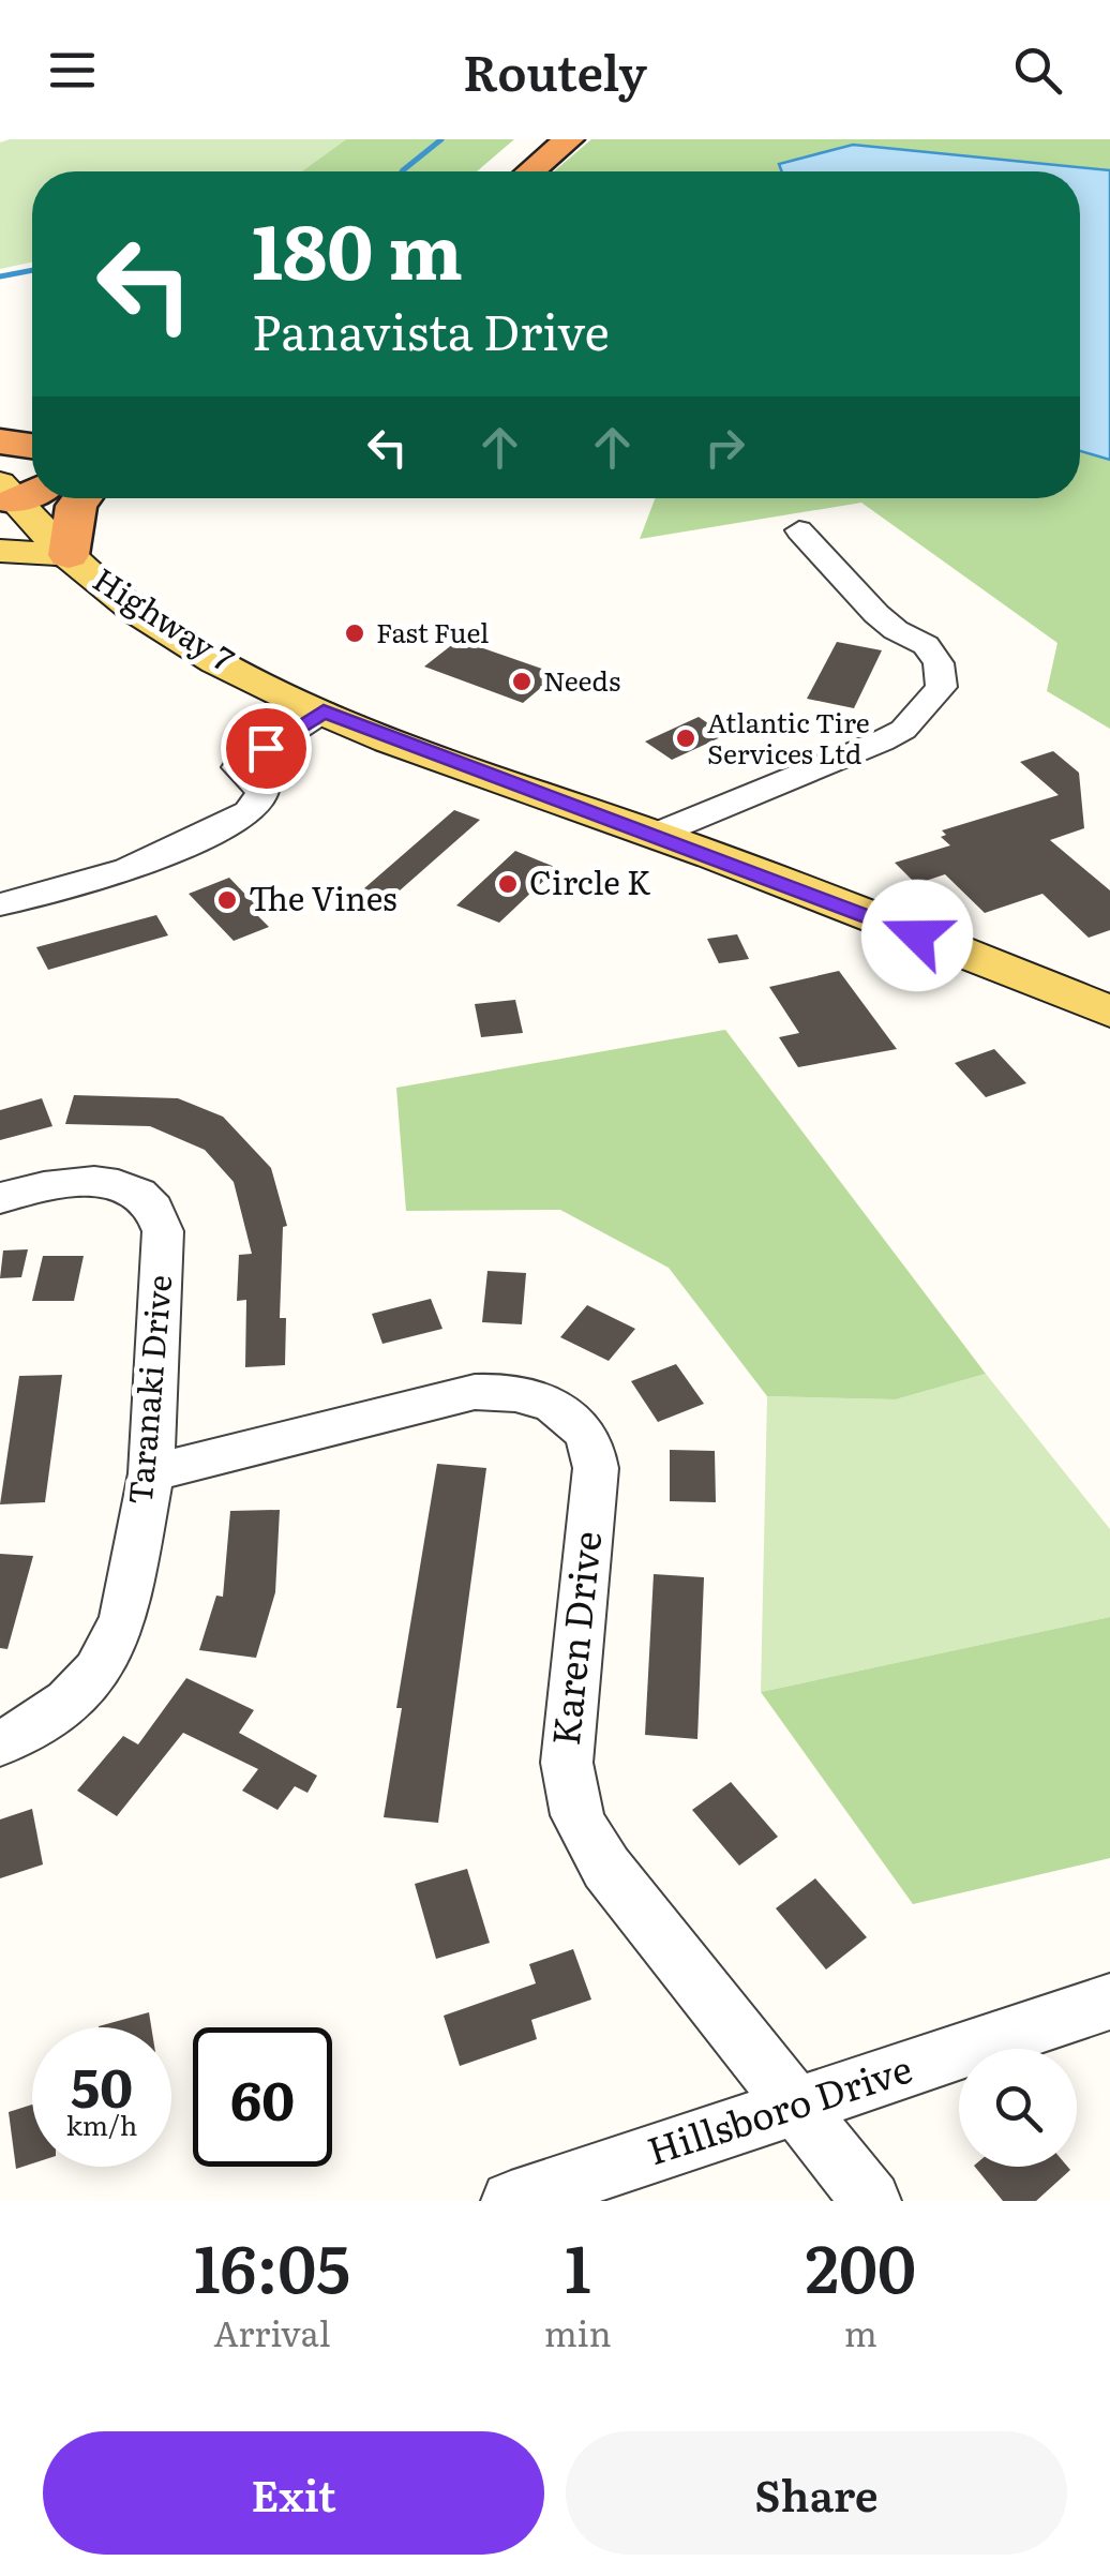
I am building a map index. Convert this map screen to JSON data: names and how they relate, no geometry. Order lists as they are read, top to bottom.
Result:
{
  "streets": {
    "main road": ["Highway 7"],
    "street": ["Taranaki Drive", "Karen Drive", "Hillsboro Drive"]
  },
  "crossings": [
    ["Taranaki Drive", "Karen Drive"],
    ["Karen Drive", "Hillsboro Drive"]
  ],
  "places": [
    "Fast Fuel",
    "Needs",
    "Atlantic Tire Services Ltd",
    "Circle K",
    "The Vines"
  ],
  "page": {
    "header": "Routely",
    "turn": ["180 m", "Panavista Drive"],
    "speed": "50 km/h",
    "limit": "60",
    "eta": [
      "16:05",
      "Arrival",
      "1",
      "min",
      "200",
      "m"
    ],
    "buttons": ["Exit", "Share"]
  }
}
